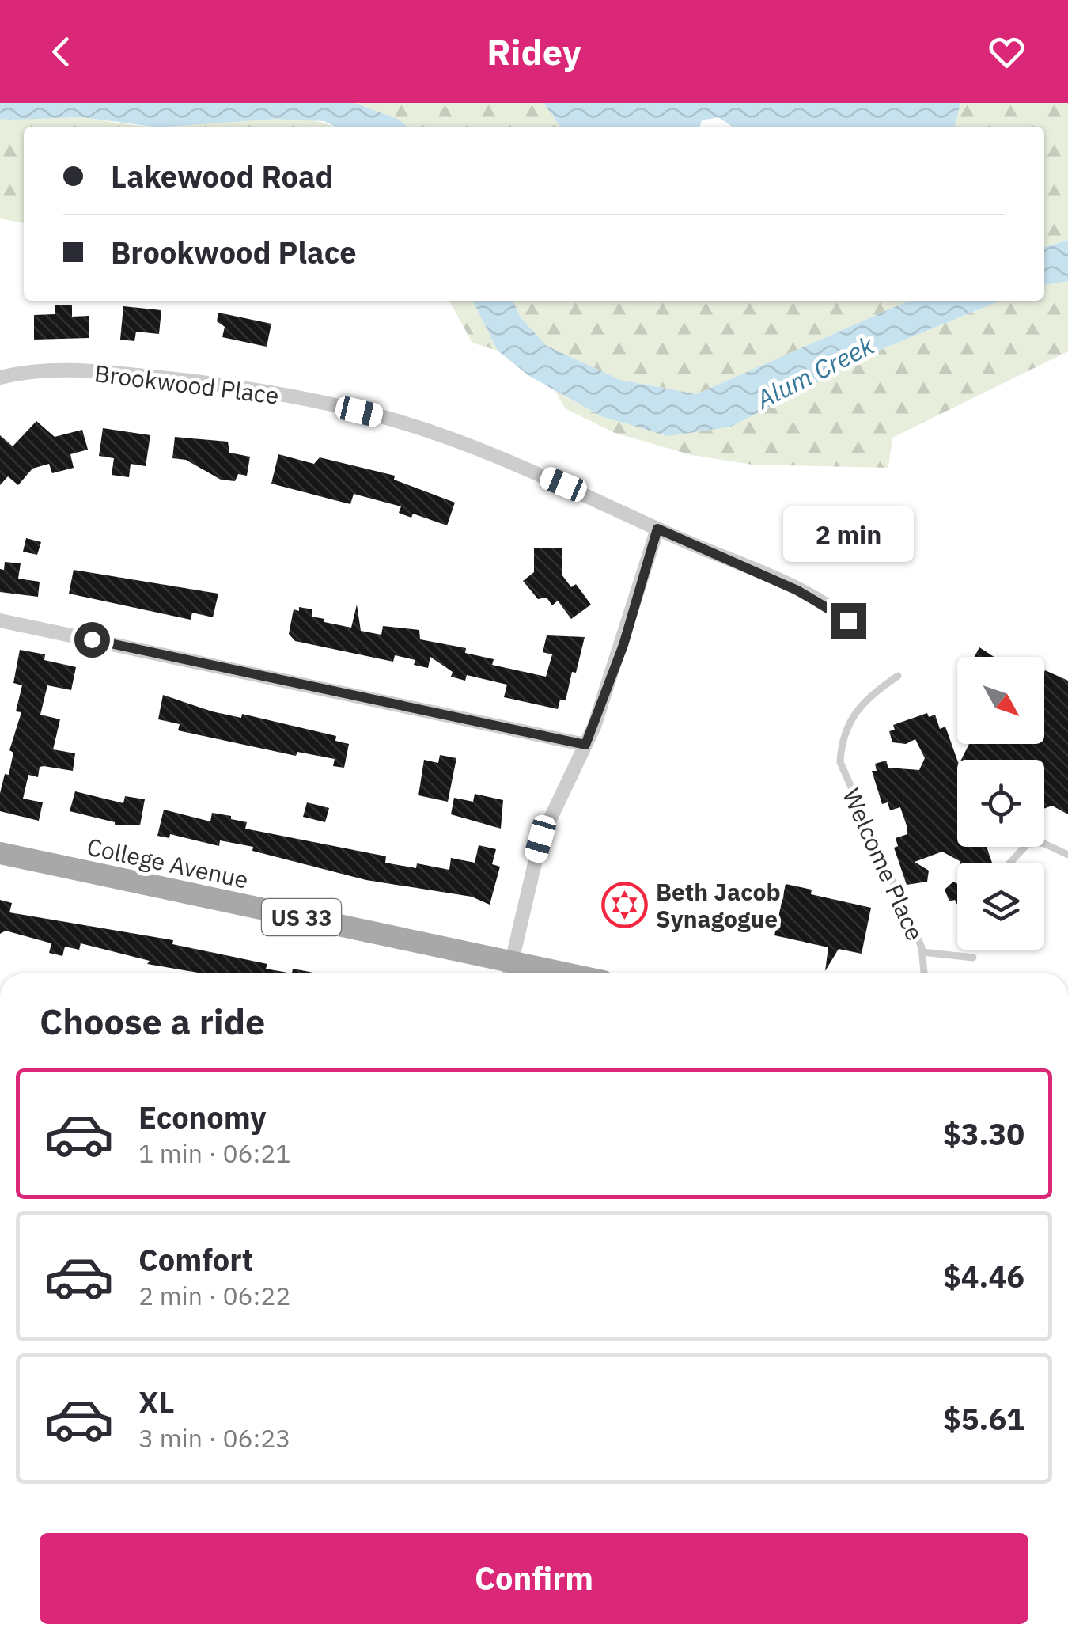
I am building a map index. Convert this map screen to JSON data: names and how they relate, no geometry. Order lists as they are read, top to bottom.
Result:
{
  "streets": {
    "main road": ["College Avenue", "US 33"],
    "street": ["Brookwood Place"],
    "lane": ["Welcome Place"]
  },
  "water": ["Alum Creek"],
  "places": {
    "synagogue": ["Beth Jacob Synagogue"]
  },
  "north": "bottom right",
  "page": {
    "header": "Ridey",
    "banner": ["Lakewood Road", "Brookwood Place"],
    "bubble": "2 min",
    "heading": "Choose a ride",
    "list": [
      {
        "name": "Economy",
        "note": "1 min · 06:21",
        "value": "$3.30"
      },
      {
        "name": "Comfort",
        "note": "2 min · 06:22",
        "value": "$4.46"
      },
      {
        "name": "XL",
        "note": "3 min · 06:23",
        "value": "$5.61"
      }
    ],
    "buttons": "Confirm"
  }
}
